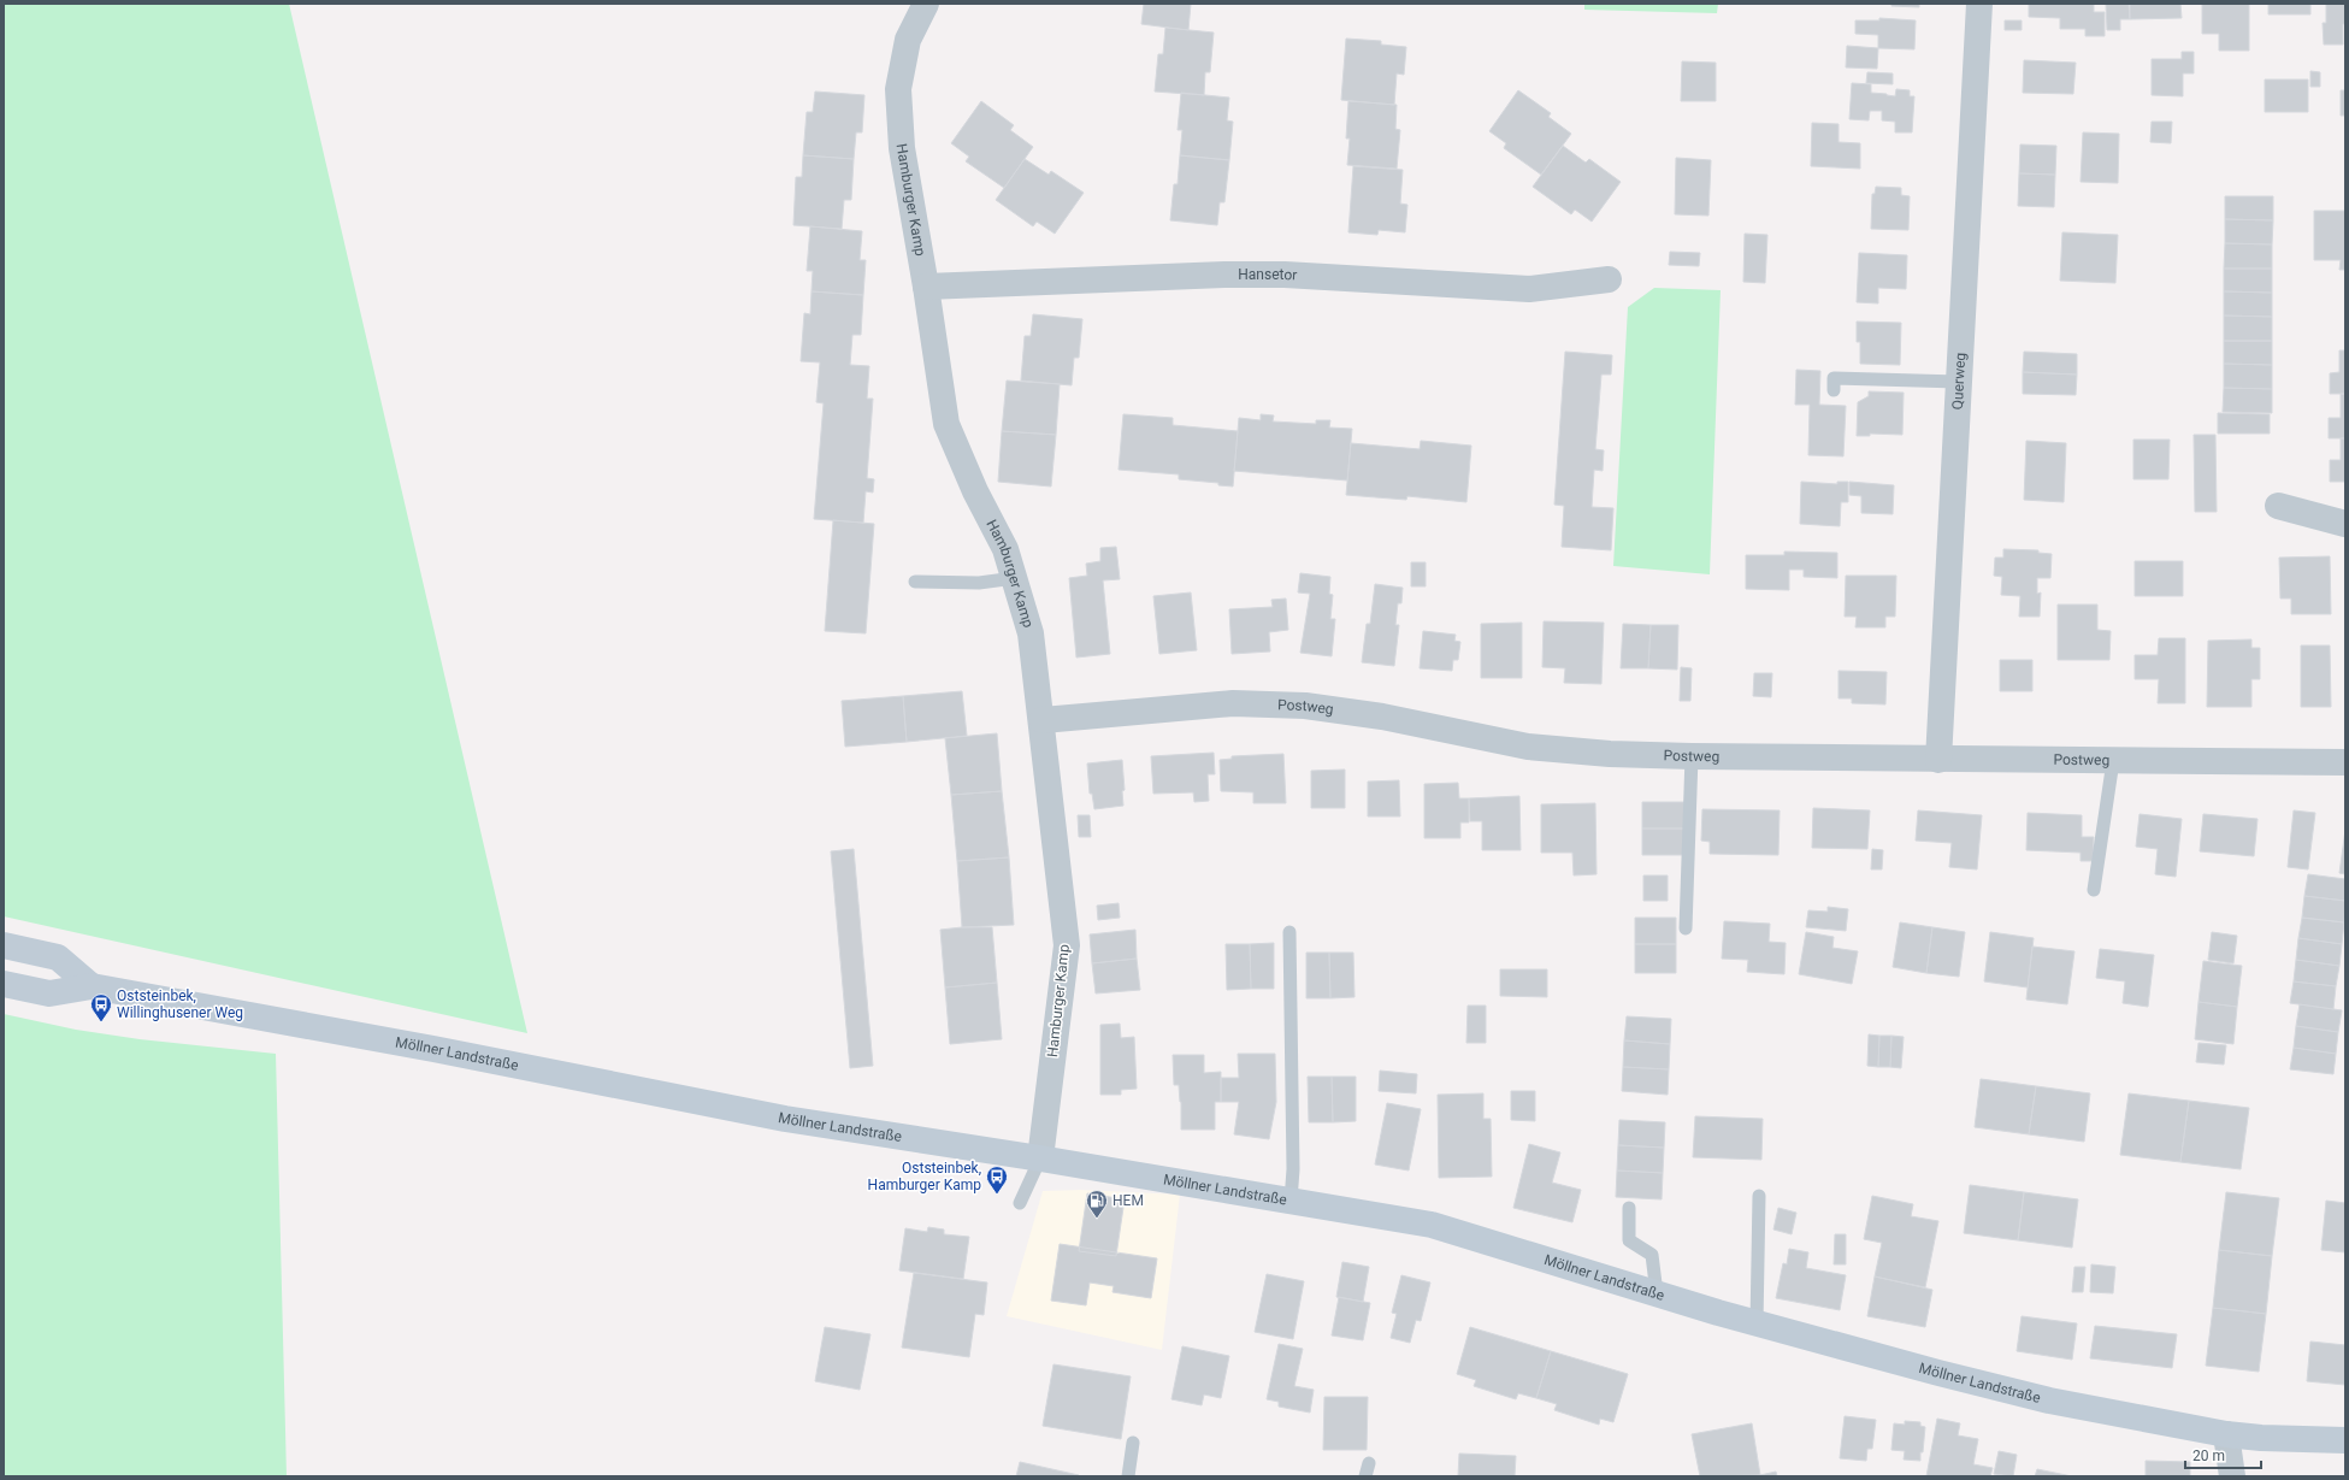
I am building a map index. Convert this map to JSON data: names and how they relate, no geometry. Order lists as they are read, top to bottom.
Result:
{
  "streets": {
    "main road": ["Möllner Landstraße"],
    "street": [
      "Hamburger Kamp",
      "Hansetor",
      "Querweg",
      "Postweg"
    ]
  },
  "crossings": [
    ["Hamburger Kamp", "Hansetor"],
    ["Hamburger Kamp", "Postweg"],
    ["Hamburger Kamp", "Möllner Landstraße"],
    ["Querweg", "Postweg"]
  ],
  "places": {
    "bus stop": ["Oststeinbek, Willinghusener Weg", "Oststeinbek, Hamburger Kamp"],
    "fuel station": ["HEM"]
  },
  "scale_bar": "20 m"
}
